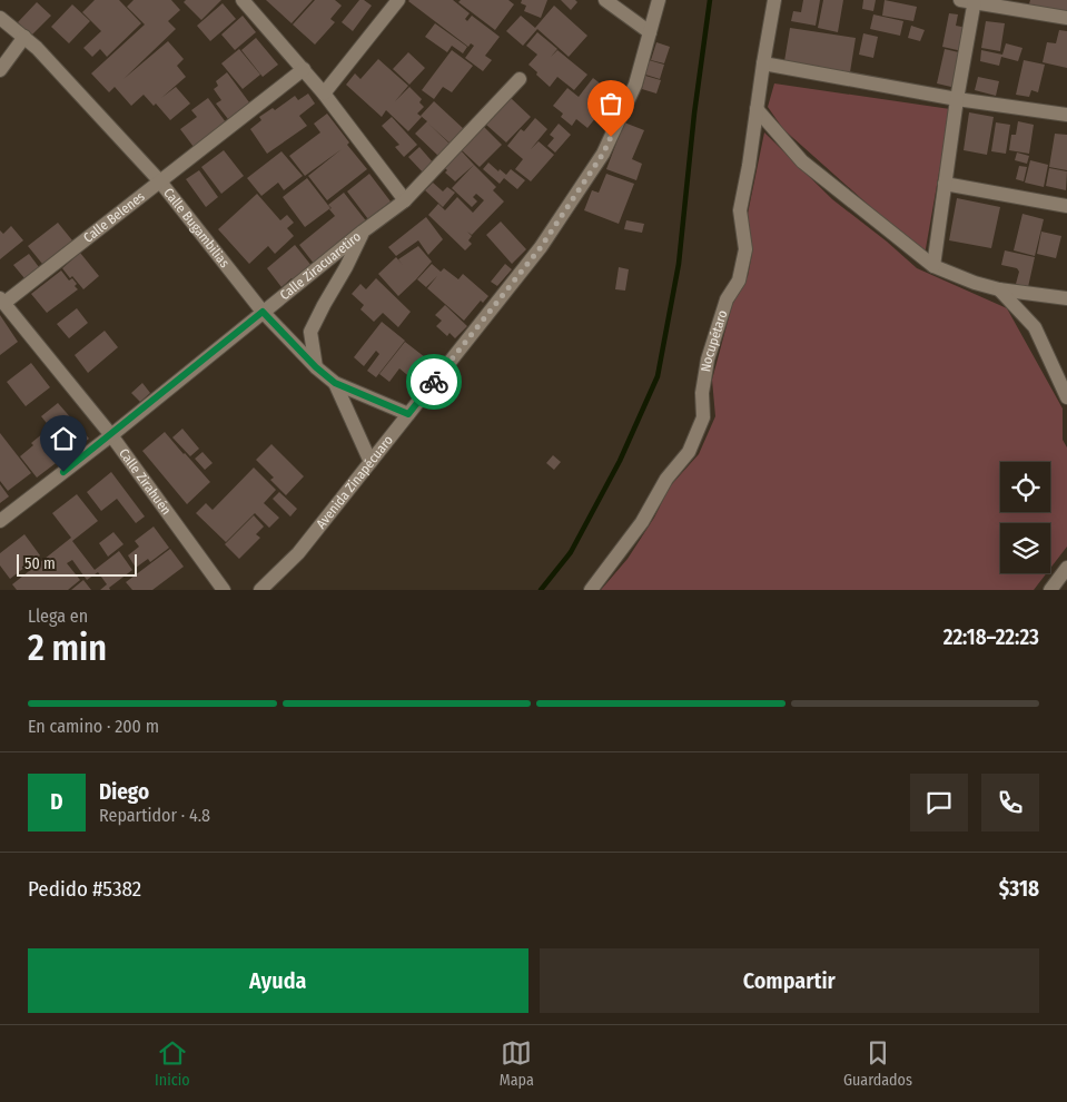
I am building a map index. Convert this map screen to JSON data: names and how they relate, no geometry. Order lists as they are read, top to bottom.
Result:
{
  "streets": {
    "street": [
      "Calle Belenes",
      "Calle Bugambilias",
      "Calle Ziracuaretiro",
      "Nocupétaro",
      "Calle Zirahuén",
      "Avenida Zinapécuaro"
    ]
  },
  "crossings": [
    ["Calle Belenes", "Calle Bugambilias"],
    ["Calle Belenes", "Calle Zirahuén"],
    ["Calle Bugambilias", "Calle Ziracuaretiro"],
    ["Calle Bugambilias", "Avenida Zinapécuaro"],
    ["Calle Ziracuaretiro", "Calle Zirahuén"]
  ],
  "scale_bar": "50 m",
  "page": {
    "scale": "50 m",
    "heading": ["2 min", "Llega en", "22:18–22:23"],
    "panel": [
      "Diego",
      "Repartidor · 4.8",
      "Pedido #5382",
      "$318"
    ],
    "bar": "En camino · 200 m",
    "round": "D",
    "buttons": ["Ayuda", "Compartir"],
    "tabs": ["Inicio", "Mapa", "Guardados"]
  }
}
